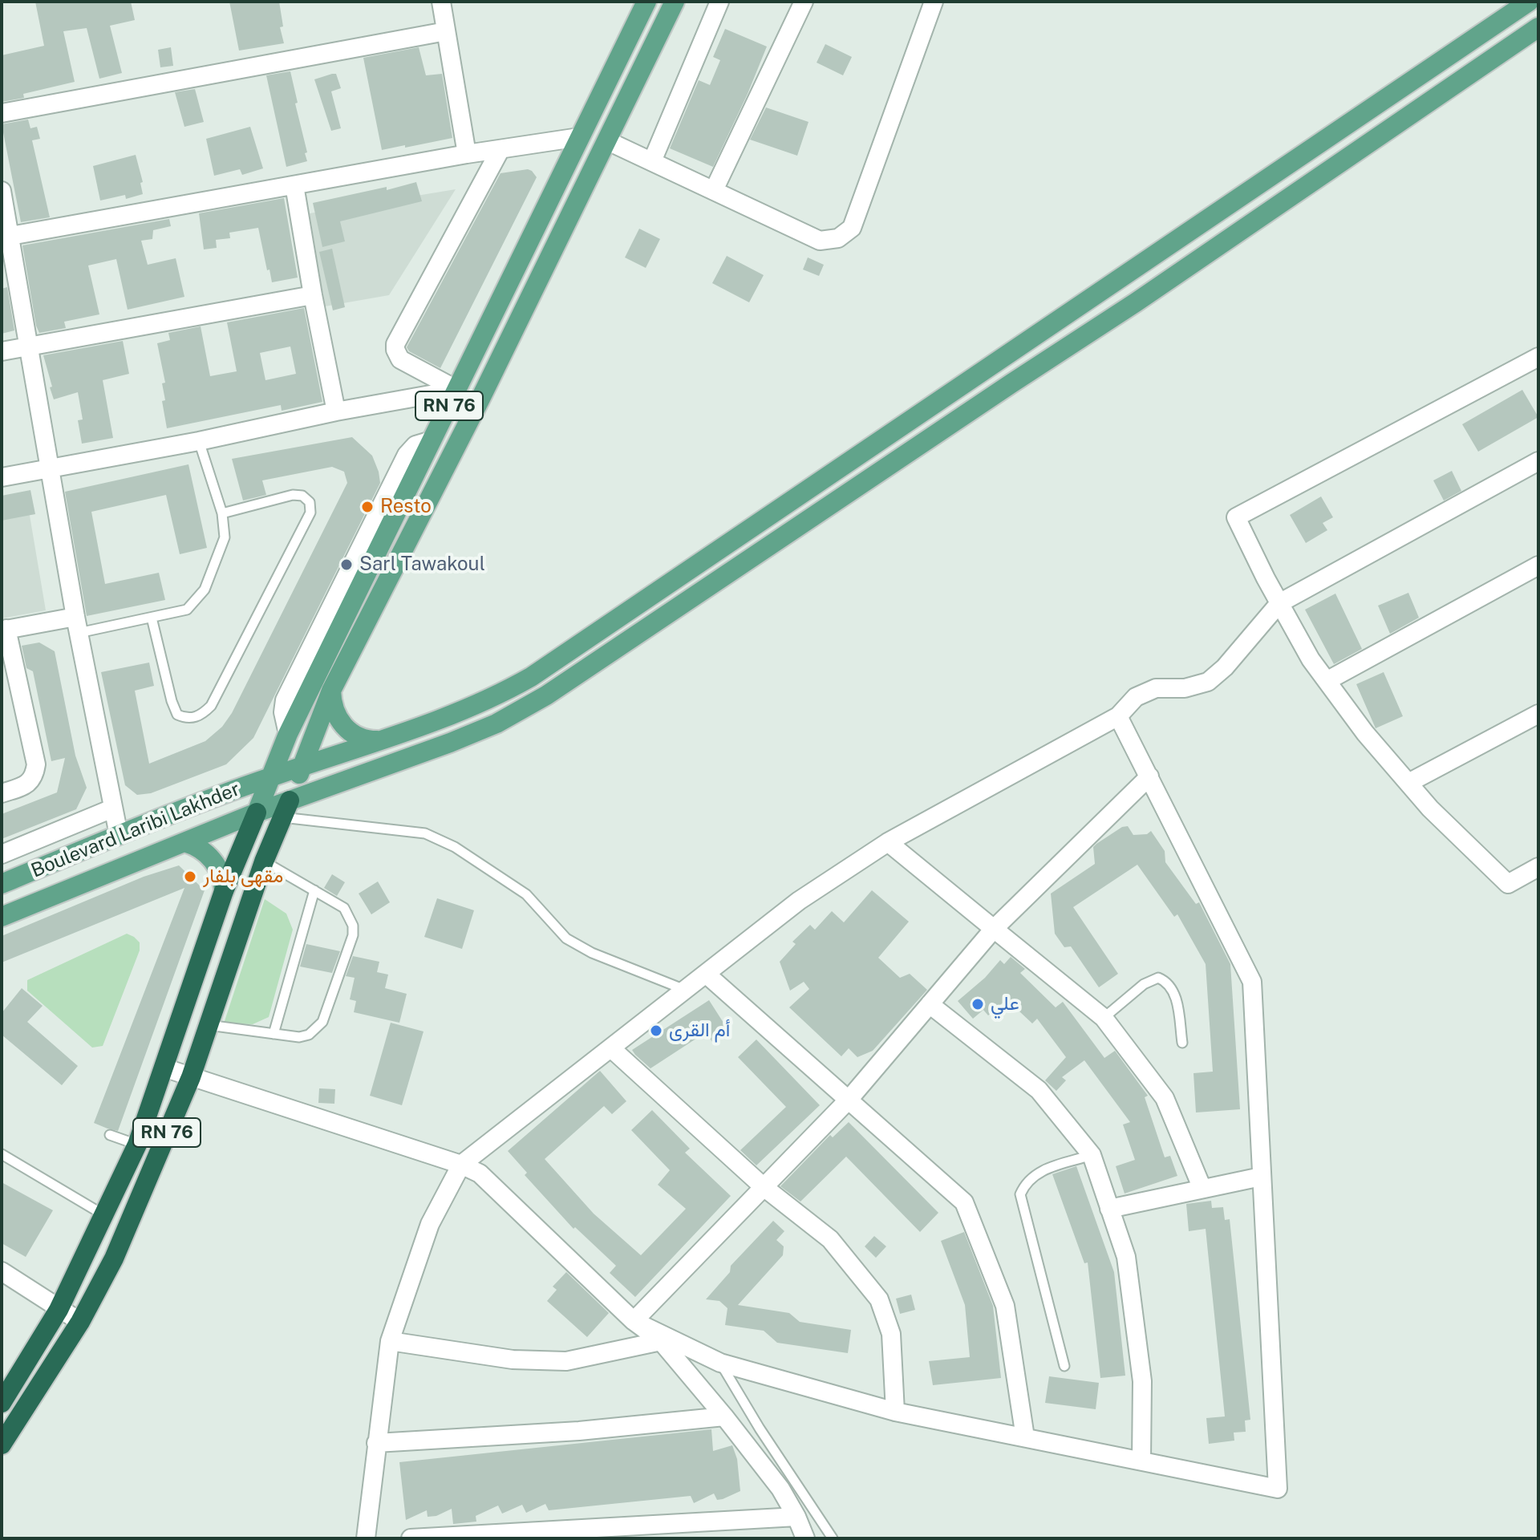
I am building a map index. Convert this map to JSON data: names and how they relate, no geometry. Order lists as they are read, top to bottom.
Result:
{
  "streets": {
    "highway": ["RN 76"],
    "main road": ["Boulevard Laribi Lakhder"]
  },
  "crossings": [
    ["RN 76", "Boulevard Laribi Lakhder"]
  ],
  "places": [
    "Resto",
    "Sarl Tawakoul",
    "مقهى بلفار",
    "علي",
    "أم القرى"
  ]
}
